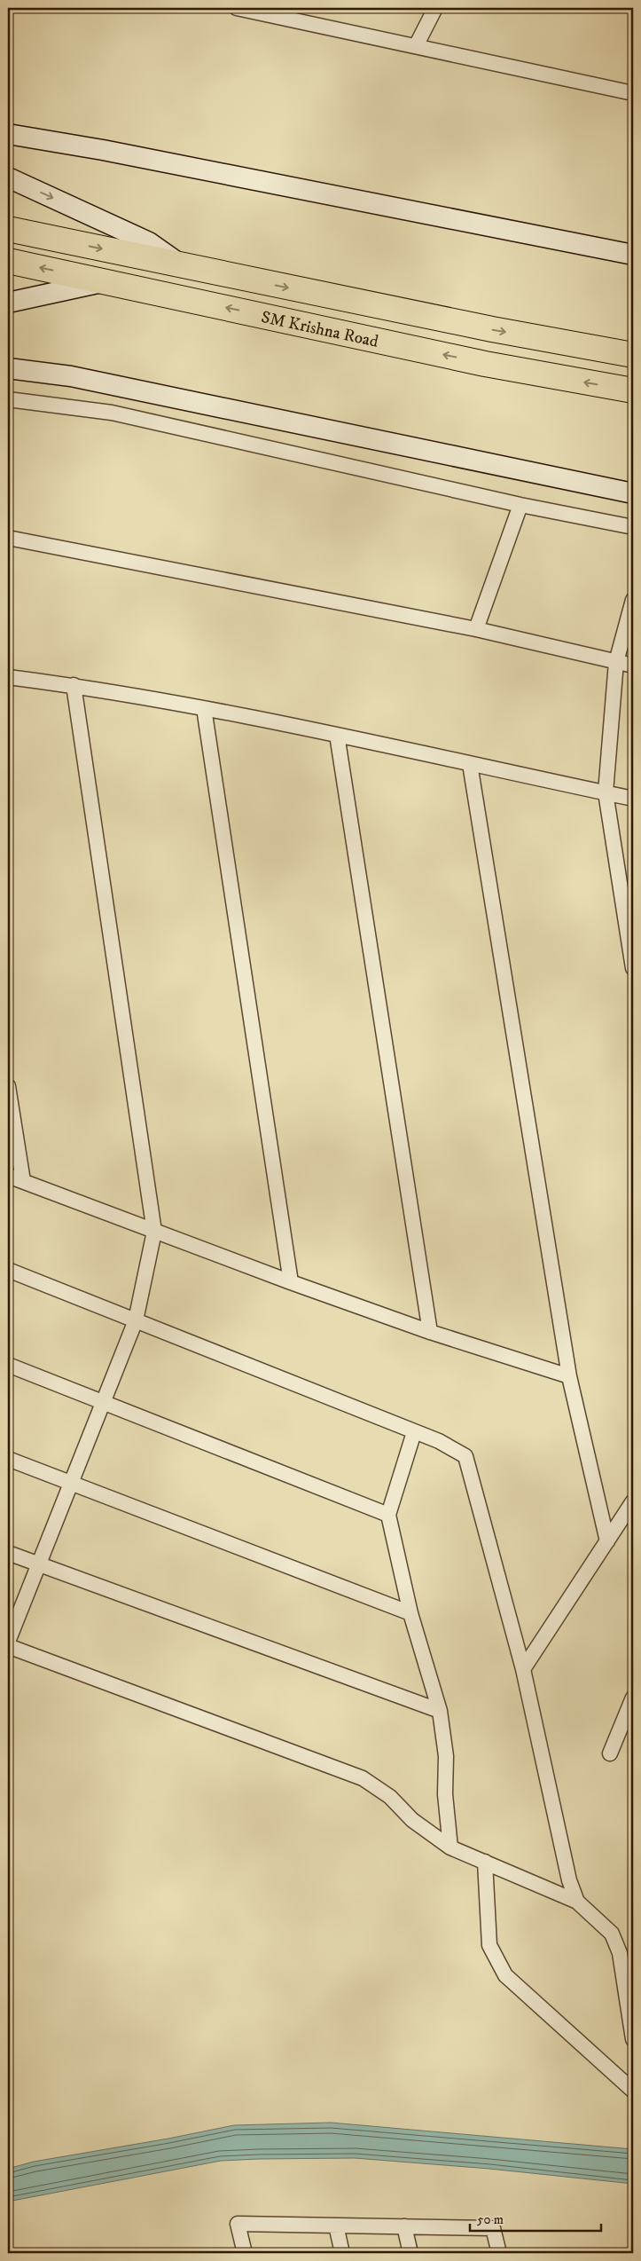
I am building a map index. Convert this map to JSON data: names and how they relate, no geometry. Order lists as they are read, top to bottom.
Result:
{
  "streets": {
    "highway": ["SM Krishna Road"]
  },
  "scale_bar": "50 m"
}
